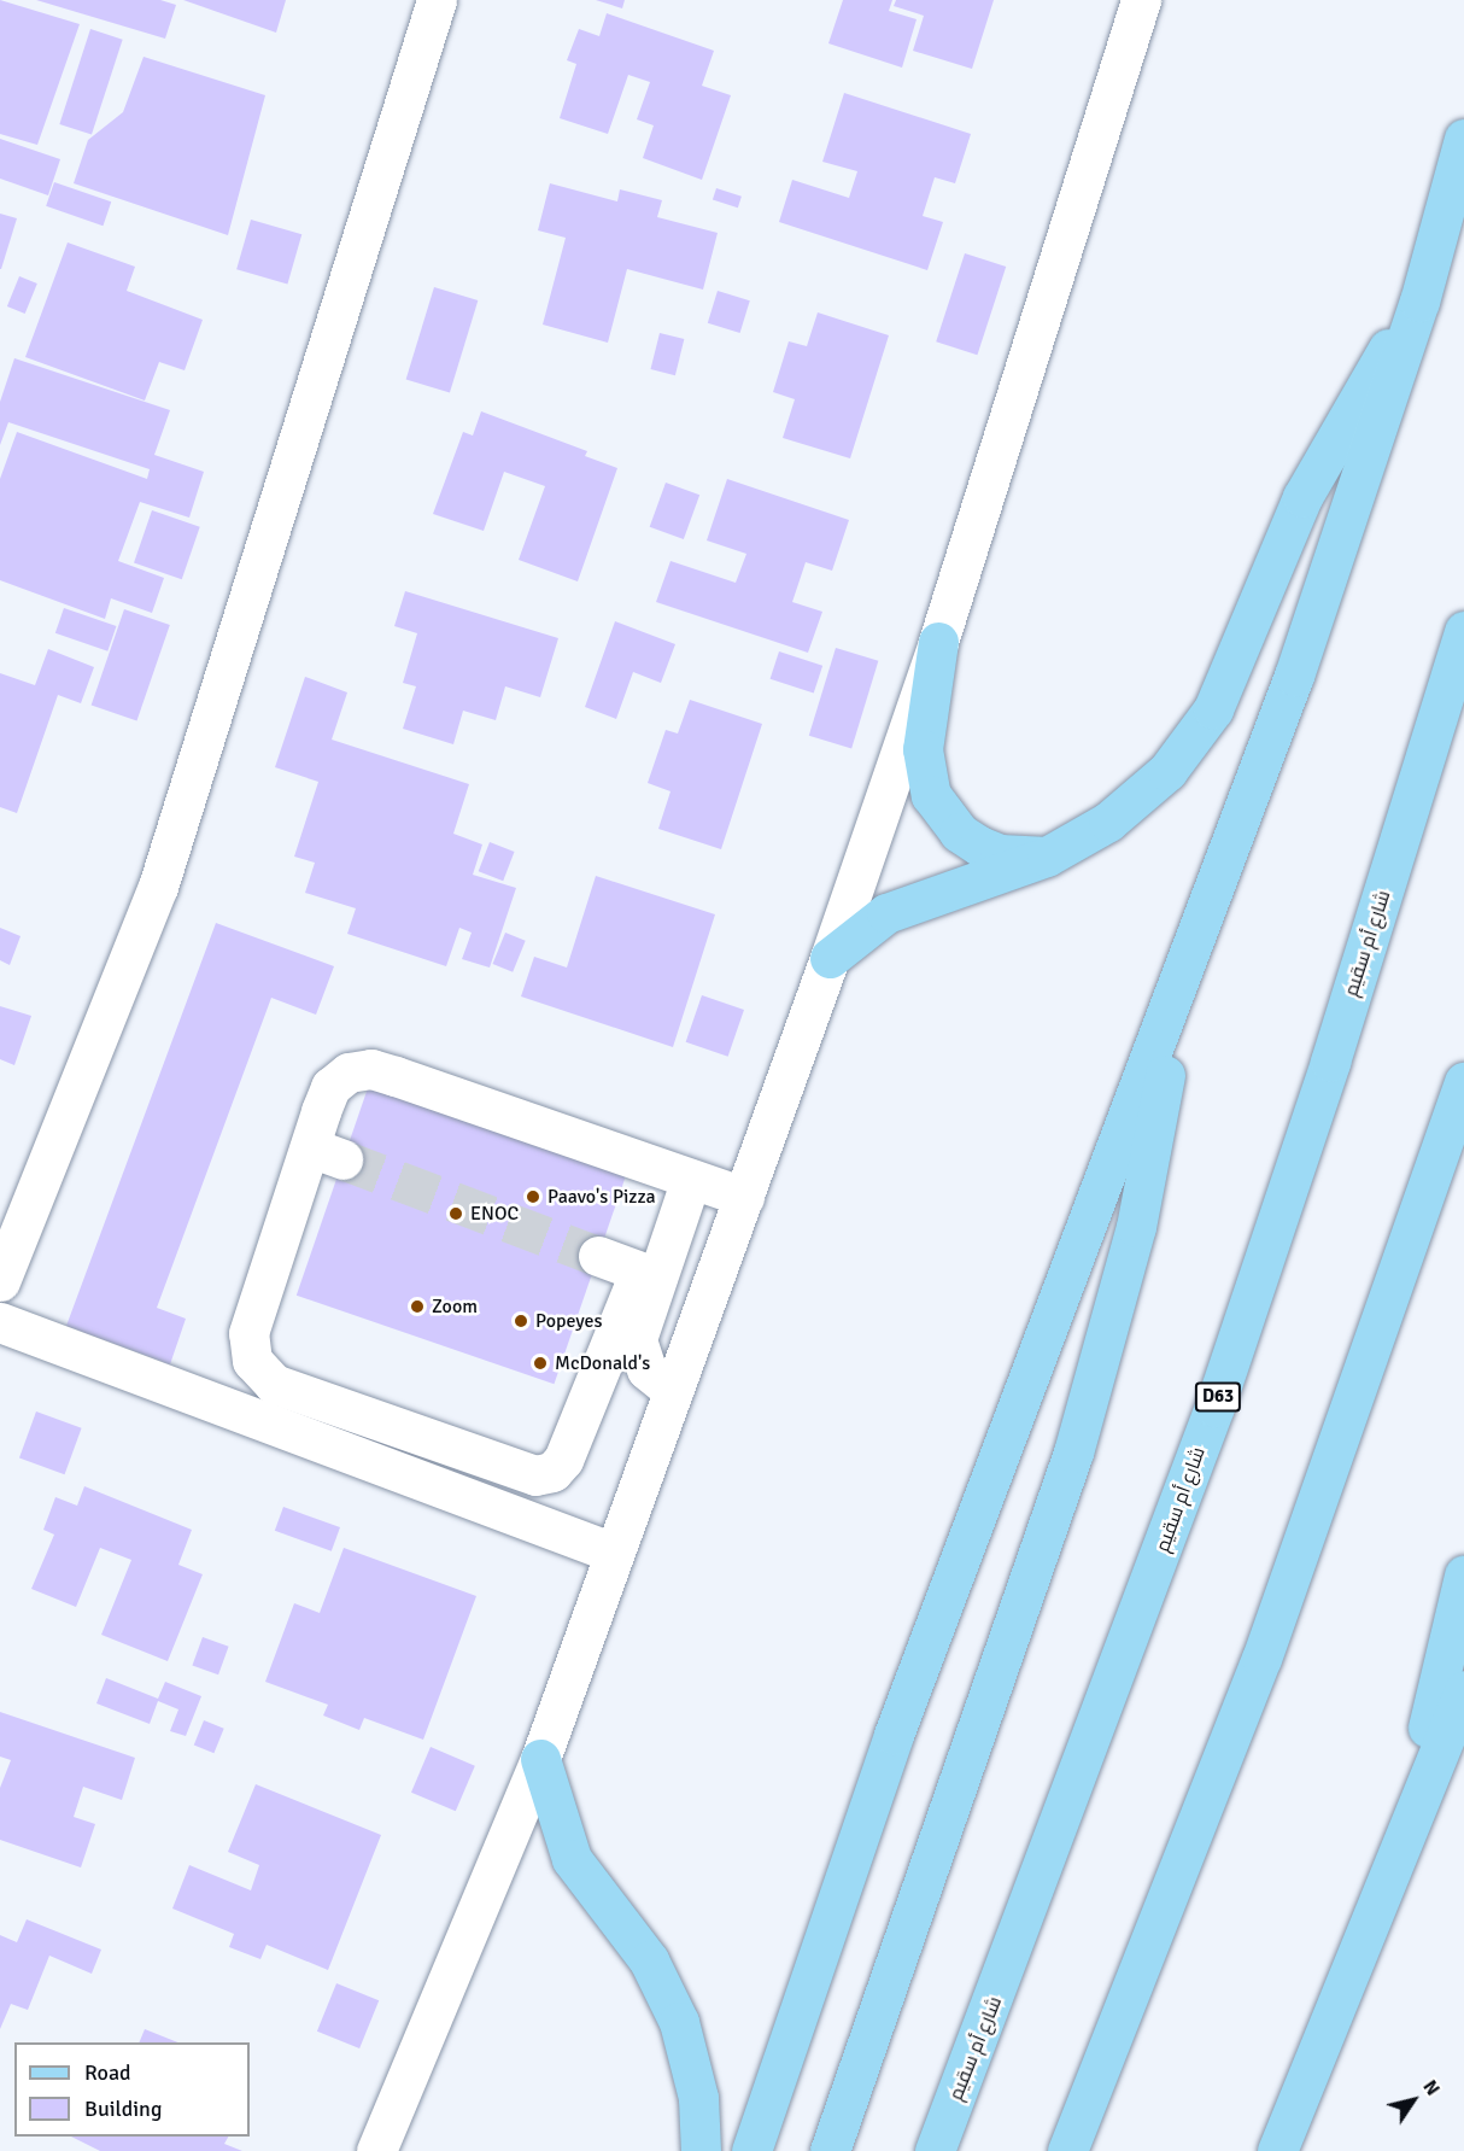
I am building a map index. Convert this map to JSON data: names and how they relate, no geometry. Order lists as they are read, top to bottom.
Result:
{
  "streets": {
    "main road": ["شارع أم سقيم", "D63"]
  },
  "places": [
    "Paavo's Pizza",
    "ENOC",
    "Zoom",
    "Popeyes",
    "McDonald's"
  ],
  "legend": ["Road", "Building"],
  "north": "top right"
}
